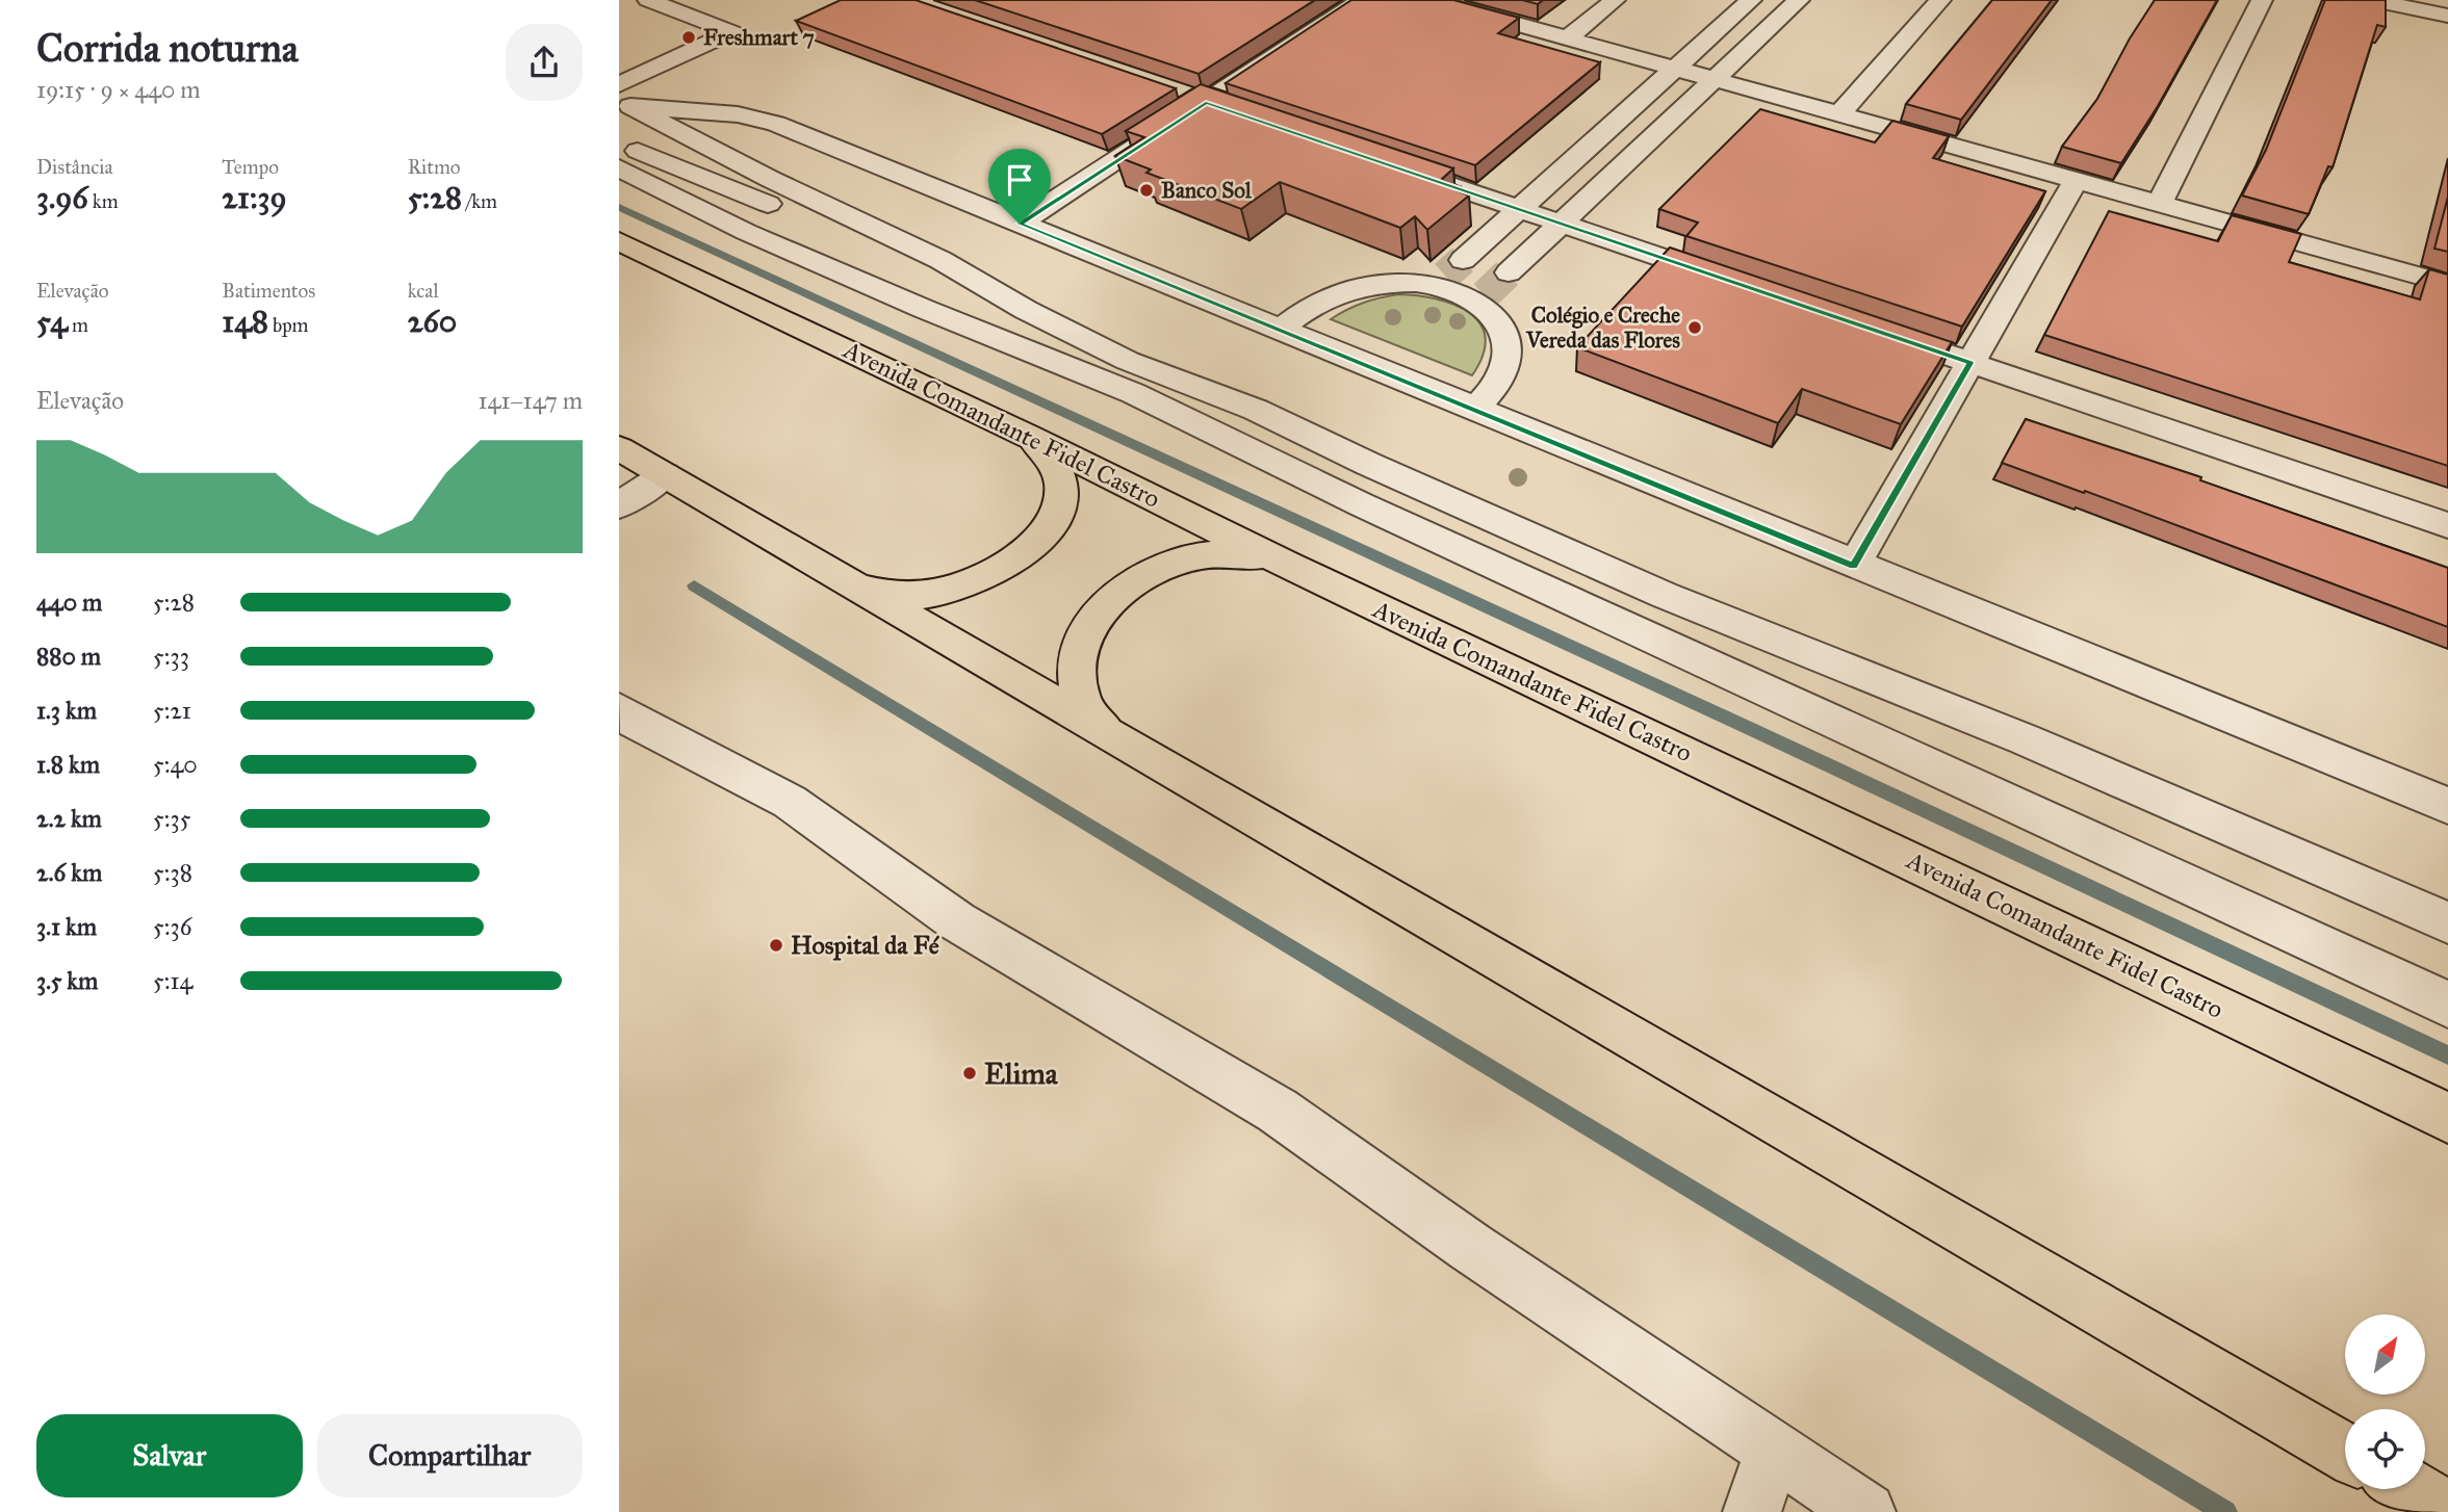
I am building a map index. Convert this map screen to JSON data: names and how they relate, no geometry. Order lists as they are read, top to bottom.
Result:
{
  "streets": {
    "highway": ["Avenida Comandante Fidel Castro"]
  },
  "places": [
    "Freshmart 7",
    "Banco Sol",
    "Colégio e Creche Vereda das Flores",
    "Hospital da Fé",
    "Elima"
  ],
  "north": "top right",
  "page": {
    "heading": ["Corrida noturna", "19:15 · 9 × 440 m"],
    "stats": [
      ["Distância", "3.96 km"],
      ["Tempo", "21:39"],
      ["Ritmo", "5:28 /km"],
      ["Elevação", "54 m"],
      ["Batimentos", "148 bpm"],
      ["kcal", "260"]
    ],
    "chart": ["Elevação", "141–147 m"],
    "list": [
      {
        "name": "440 m",
        "note": "5:28"
      },
      {
        "name": "880 m",
        "note": "5:33"
      },
      {
        "name": "1.3 km",
        "note": "5:21"
      },
      {
        "name": "1.8 km",
        "note": "5:40"
      },
      {
        "name": "2.2 km",
        "note": "5:35"
      },
      {
        "name": "2.6 km",
        "note": "5:38"
      },
      {
        "name": "3.1 km",
        "note": "5:36"
      },
      {
        "name": "3.5 km",
        "note": "5:14"
      }
    ],
    "buttons": ["Salvar", "Compartilhar"]
  }
}
